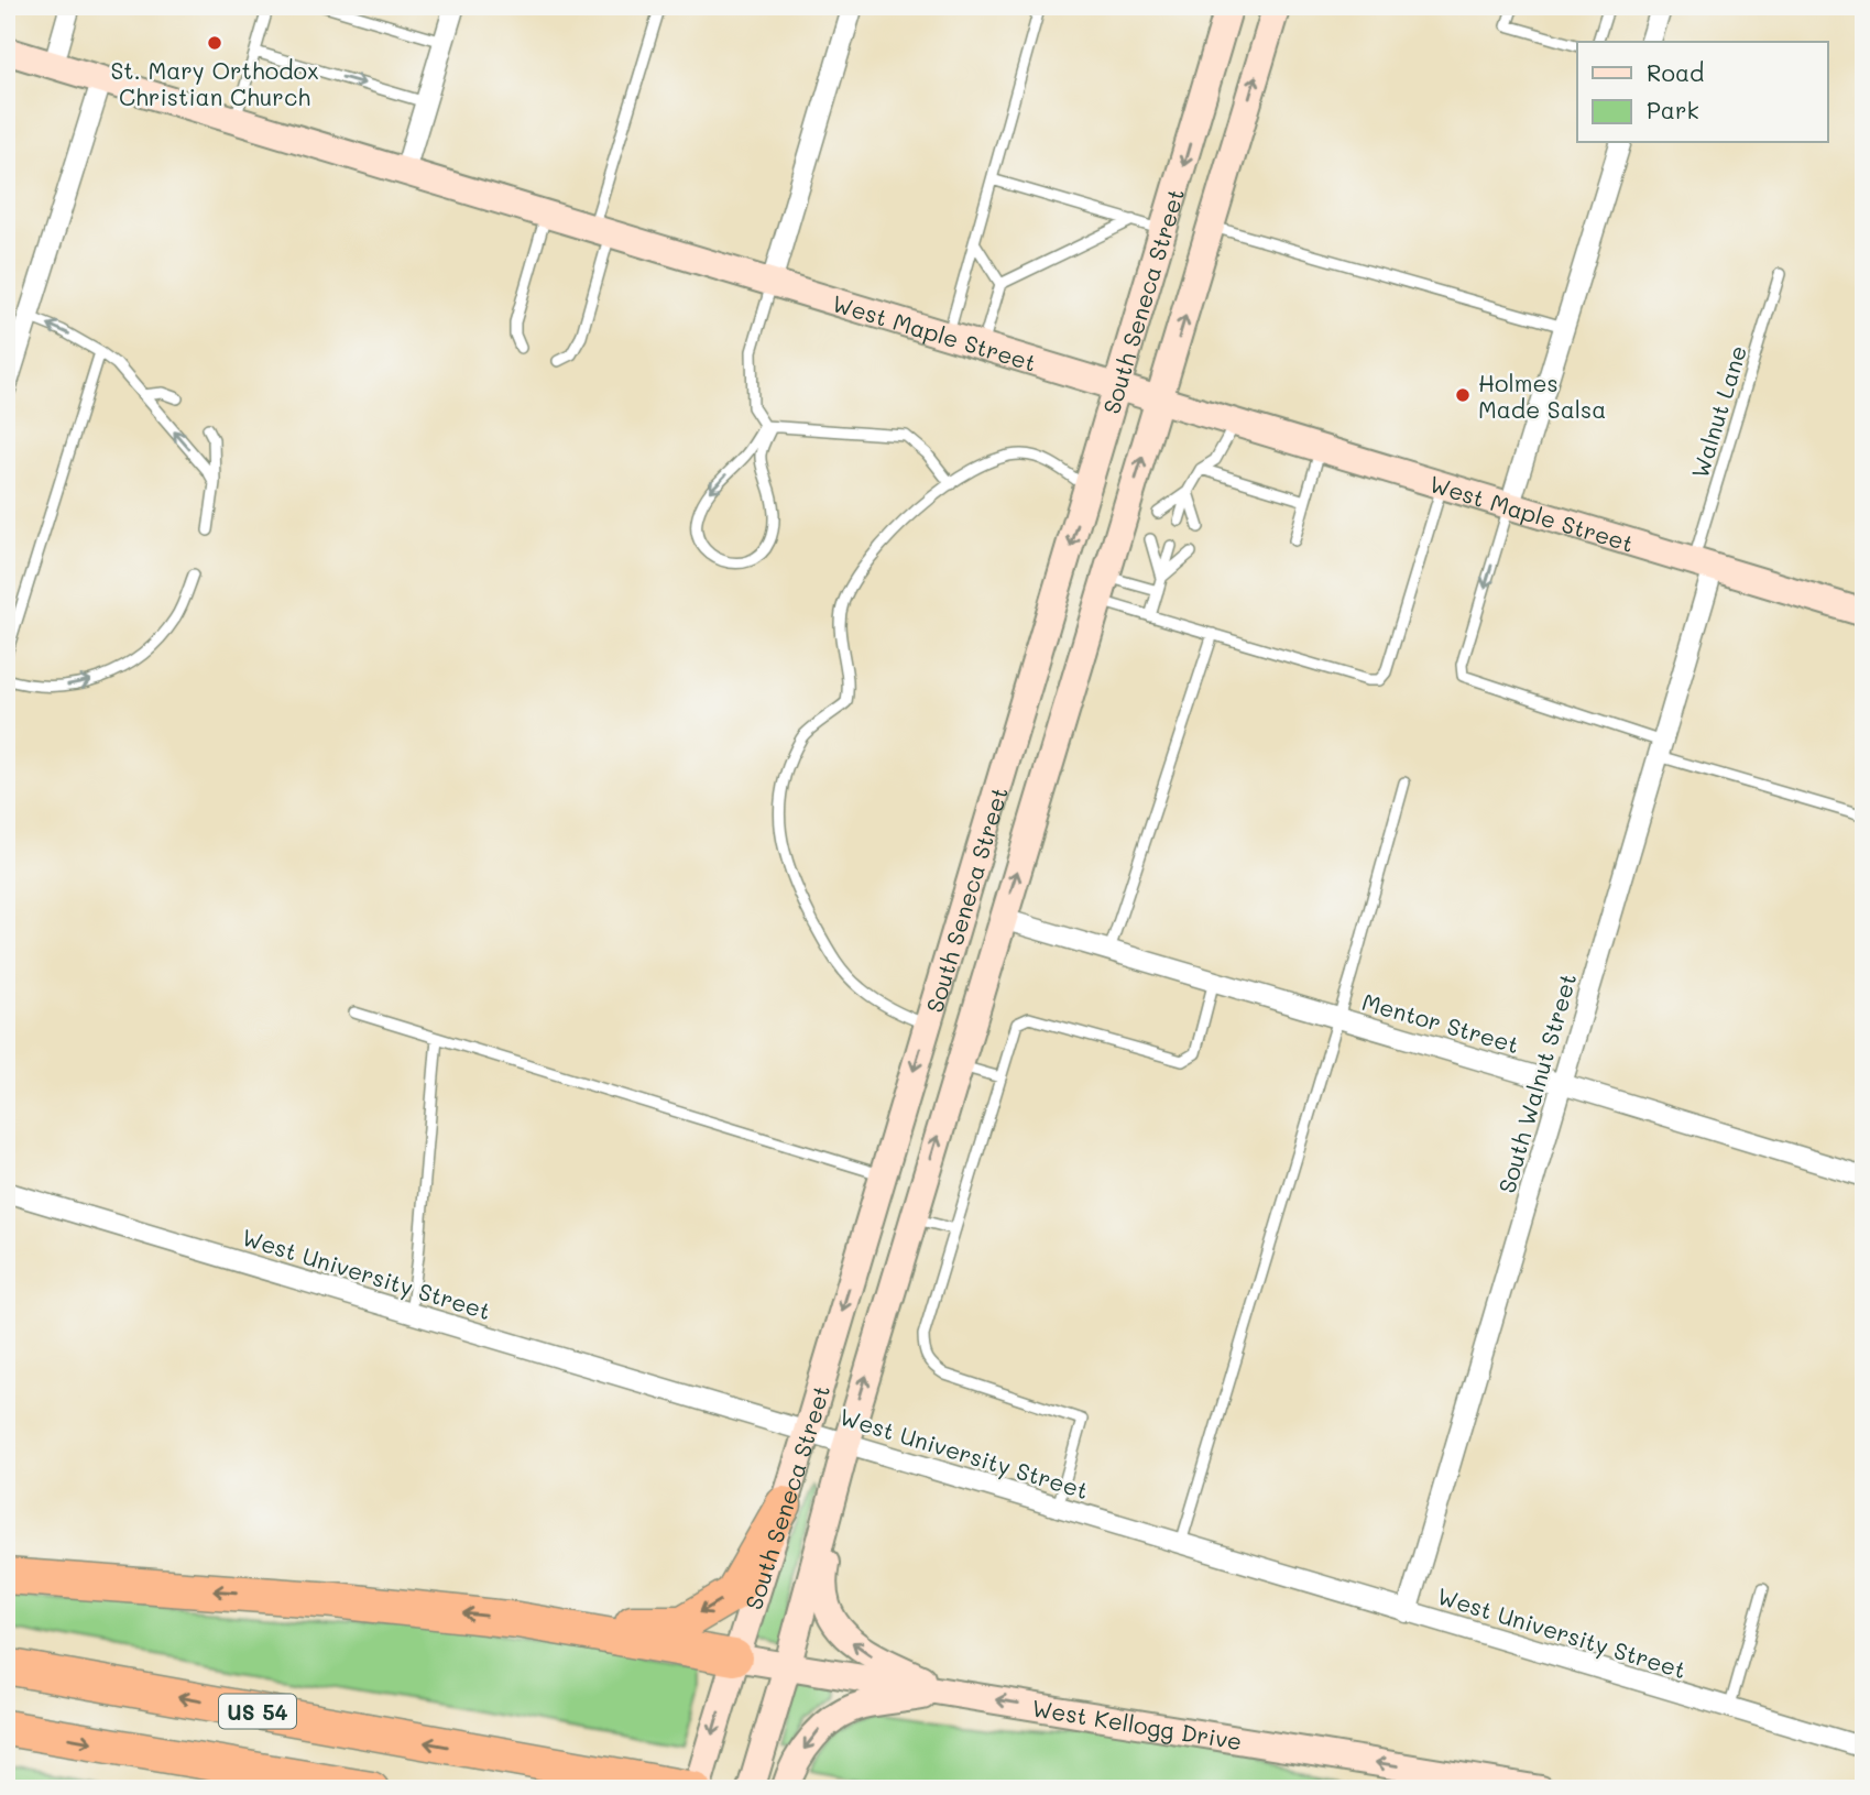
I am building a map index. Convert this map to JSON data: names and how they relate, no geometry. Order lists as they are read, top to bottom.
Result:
{
  "streets": {
    "highway": ["US 54"],
    "street": [
      "South Seneca Street",
      "West Maple Street",
      "Mentor Street",
      "South Walnut Street",
      "West University Street",
      "West Kellogg Drive"
    ],
    "lane": ["Walnut Lane"]
  },
  "crossings": [
    ["South Seneca Street", "West Maple Street"],
    ["South Seneca Street", "Mentor Street"],
    ["South Seneca Street", "West University Street"],
    ["South Seneca Street", "US 54"],
    ["South Seneca Street", "West Kellogg Drive"],
    ["West Maple Street", "Walnut Lane"],
    ["West Maple Street", "South Walnut Street"],
    ["Walnut Lane", "South Walnut Street"],
    ["Mentor Street", "South Walnut Street"],
    ["South Walnut Street", "West University Street"]
  ],
  "one_way": ["West Kellogg Drive"],
  "places": ["St. Mary Orthodox Christian Church", "Holmes Made Salsa"],
  "legend": ["Road", "Park"]
}
